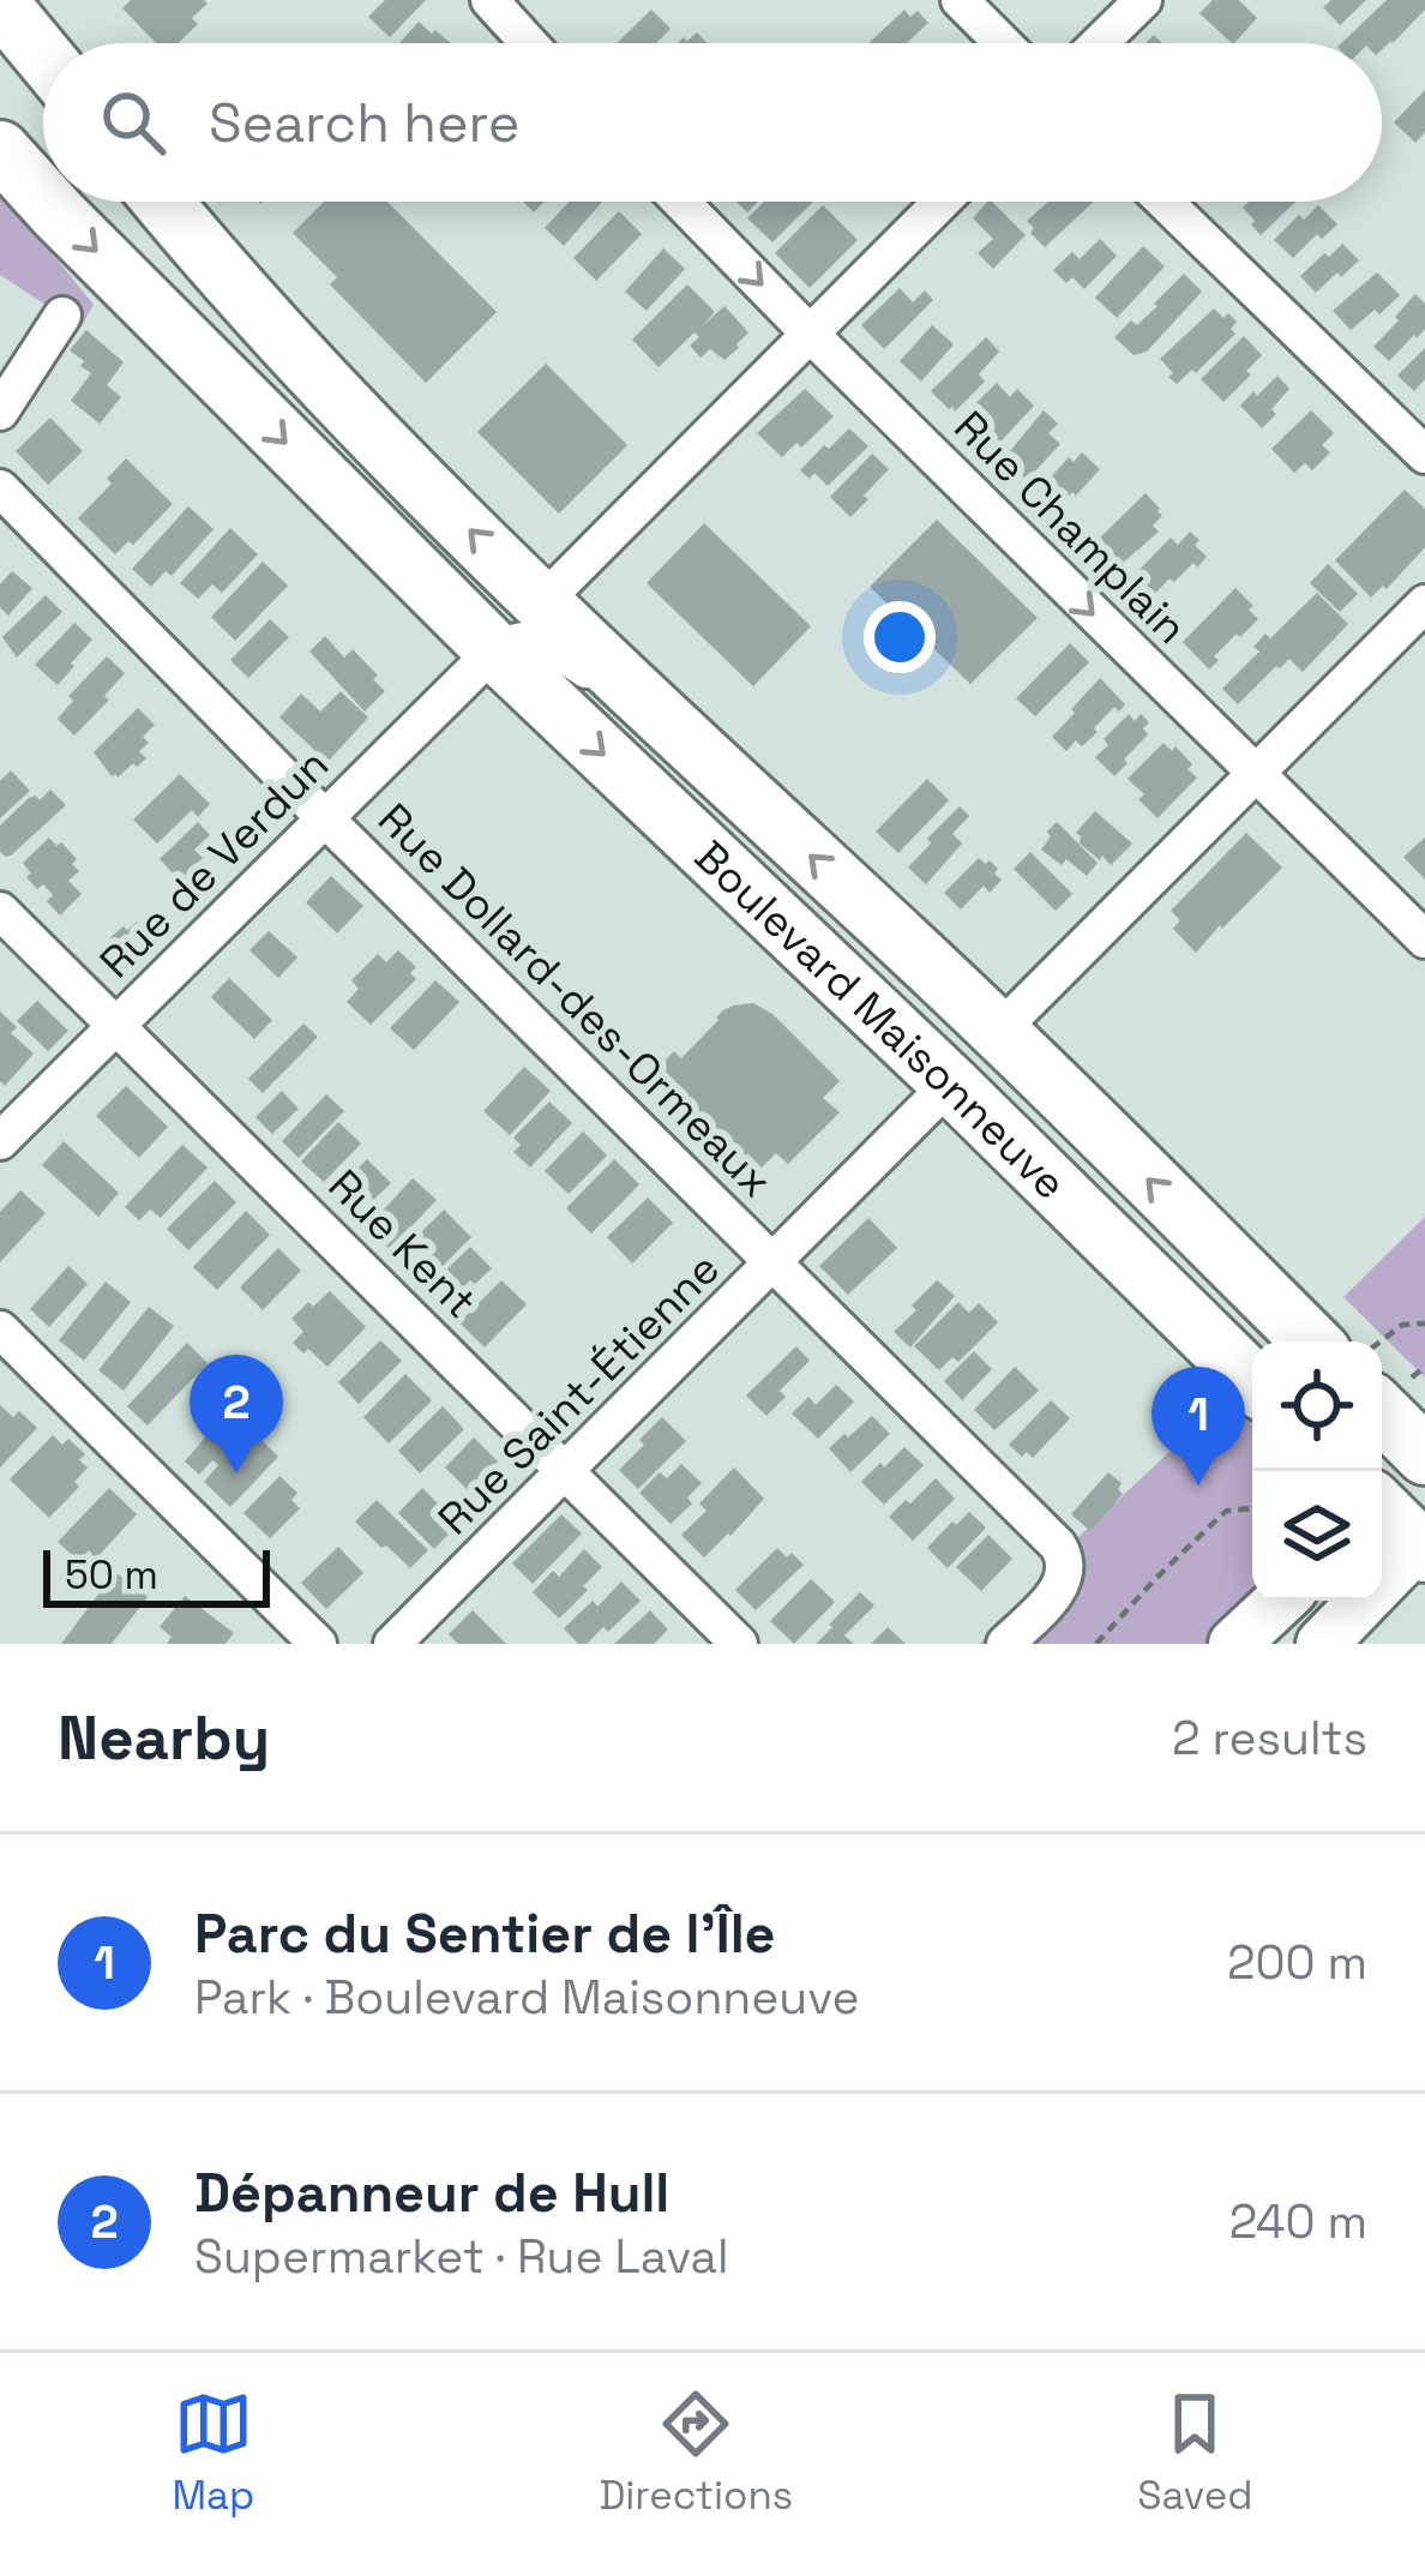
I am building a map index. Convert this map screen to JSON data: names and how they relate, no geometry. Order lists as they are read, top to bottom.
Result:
{
  "streets": {
    "main road": ["Boulevard Maisonneuve"],
    "street": [
      "Rue Champlain",
      "Rue de Verdun",
      "Rue Dollard-des-Ormeaux",
      "Rue Kent",
      "Rue Saint-Étienne"
    ]
  },
  "crossings": [
    ["Rue de Verdun", "Rue Dollard-des-Ormeaux"],
    ["Rue de Verdun", "Boulevard Maisonneuve"],
    ["Rue de Verdun", "Rue Kent"],
    ["Rue Dollard-des-Ormeaux", "Rue Saint-Étienne"],
    ["Boulevard Maisonneuve", "Rue Saint-Étienne"],
    ["Rue Kent", "Rue Saint-Étienne"]
  ],
  "one_way": ["Rue Champlain"],
  "scale_bar": "50 m",
  "page": {
    "search": "Search here",
    "pins": ["2", "1"],
    "scale": "50 m",
    "heading": ["Nearby", "2 results"],
    "list": [
      {
        "mark": "1",
        "name": "Parc du Sentier de l'Île",
        "note": "Park · Boulevard Maisonneuve",
        "value": "200 m"
      },
      {
        "mark": "2",
        "name": "Dépanneur de Hull",
        "note": "Supermarket · Rue Laval",
        "value": "240 m"
      }
    ],
    "nav": ["Map", "Directions", "Saved"]
  }
}
